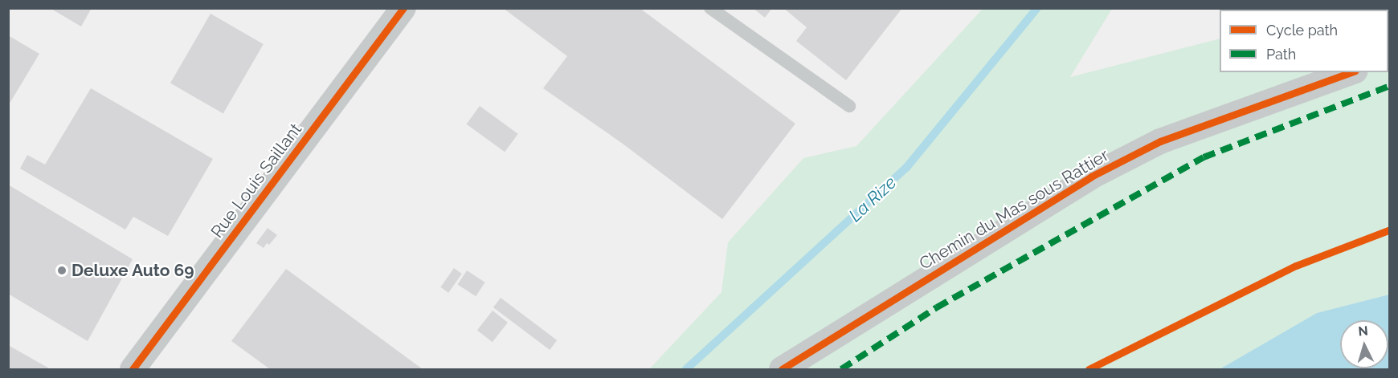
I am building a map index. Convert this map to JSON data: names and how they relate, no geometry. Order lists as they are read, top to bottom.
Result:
{
  "streets": {
    "street": ["Rue Louis Saillant", "Chemin du Mas sous Rattier"]
  },
  "water": ["La Rize"],
  "places": ["Deluxe Auto 69"],
  "legend": ["Cycle path", "Path"],
  "north": "top"
}
